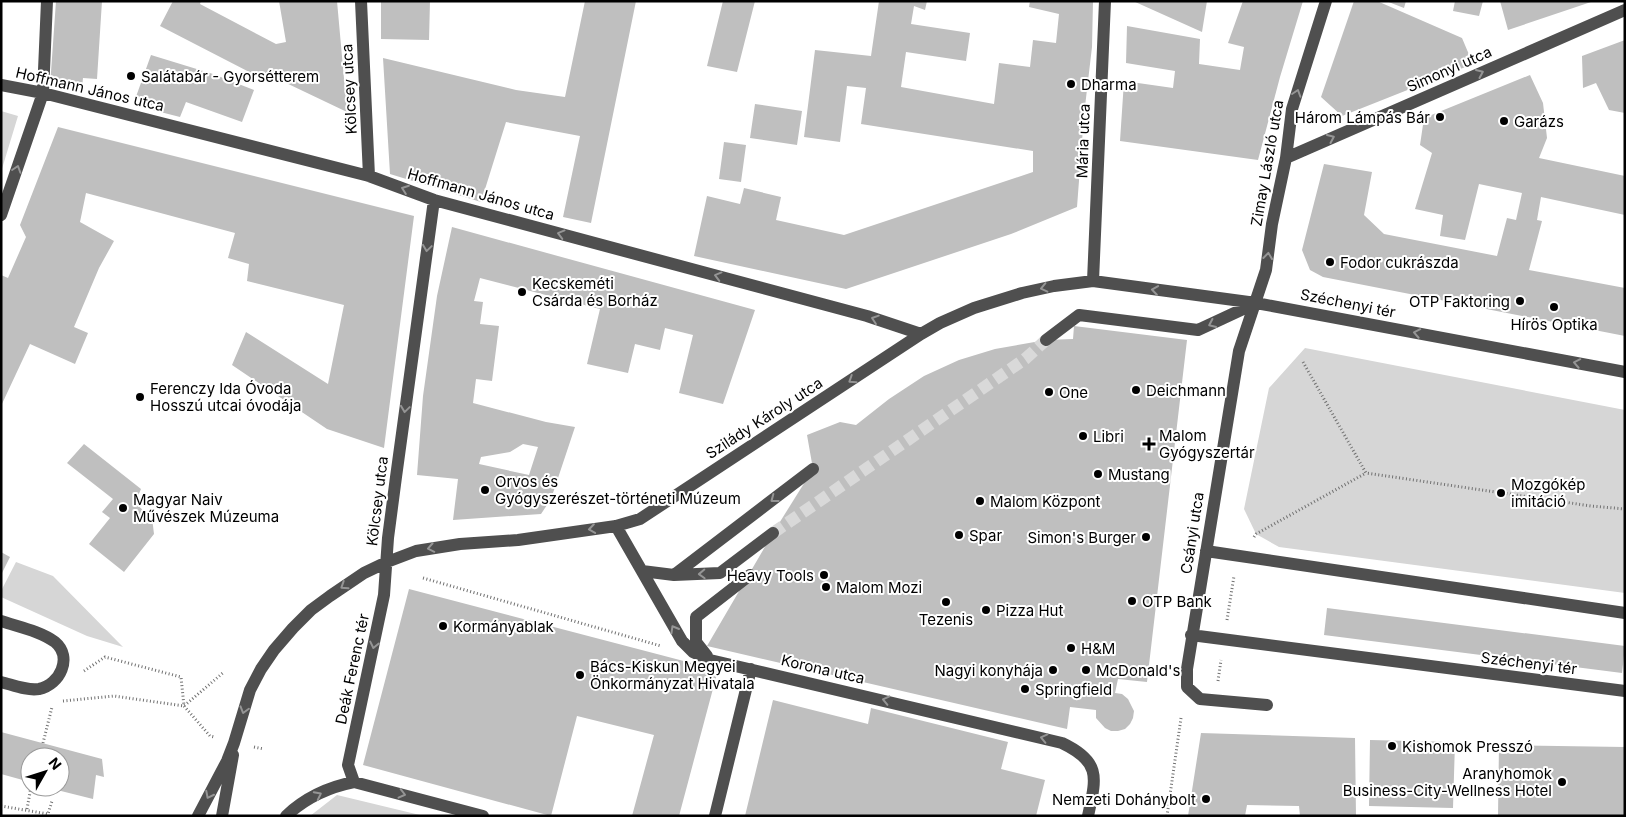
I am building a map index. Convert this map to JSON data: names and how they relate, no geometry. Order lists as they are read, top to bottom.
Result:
{
  "streets": {
    "street": [
      "Simonyi utca",
      "Hoffmann János utca",
      "Kölcsey utca",
      "Mária utca",
      "Zimay László utca",
      "Széchenyi tér",
      "Szilády Károly utca",
      "Csányi utca",
      "Deák Ferenc tér",
      "Korona utca"
    ]
  },
  "crossings": [
    ["Simonyi utca", "Zimay László utca"],
    ["Hoffmann János utca", "Kölcsey utca"],
    ["Hoffmann János utca", "Szilády Károly utca"],
    ["Kölcsey utca", "Szilády Károly utca"],
    ["Kölcsey utca", "Deák Ferenc tér"],
    ["Mária utca", "Széchenyi tér"],
    ["Mária utca", "Szilády Károly utca"],
    ["Zimay László utca", "Széchenyi tér"],
    ["Zimay László utca", "Csányi utca"],
    ["Széchenyi tér", "Szilády Károly utca"],
    ["Széchenyi tér", "Csányi utca"],
    ["Szilády Károly utca", "Deák Ferenc tér"],
    ["Szilády Károly utca", "Korona utca"]
  ],
  "one_way": [
    "Simonyi utca",
    "Hoffmann János utca",
    "Kölcsey utca",
    "Zimay László utca",
    "Széchenyi tér",
    "Deák Ferenc tér",
    "Korona utca"
  ],
  "places": {
    "other": [
      "Salátabár - Gyorsétterem",
      "Dharma",
      "Három Lámpás Bár",
      "Garázs",
      "Fodor cukrászda",
      "Kecskeméti Csárda és Borház",
      "OTP Faktoring",
      "Hírös Optika",
      "Deichmann",
      "One",
      "Ferenczy Ida Óvoda Hosszú utcai óvodája",
      "Libri",
      "Mustang",
      "Orvos és Gyógyszerészet-történeti Múzeum",
      "Mozgókép imitáció",
      "Malom Központ",
      "Magyar Naiv Művészek Múzeuma",
      "Spar",
      "Simon's Burger",
      "Heavy Tools",
      "Malom Mozi",
      "OTP Bank",
      "Tezenis",
      "Pizza Hut",
      "Kormányablak",
      "H&M",
      "Nagyi konyhája",
      "McDonald's",
      "Bács-Kiskun Megyei Önkormányzat Hivatala",
      "Springfield",
      "Kishomok Presszó",
      "Aranyhomok Business-City-Wellness Hotel",
      "Nemzeti Dohánybolt"
    ],
    "health": ["Malom Gyógyszertár"]
  },
  "north": "top right"
}
